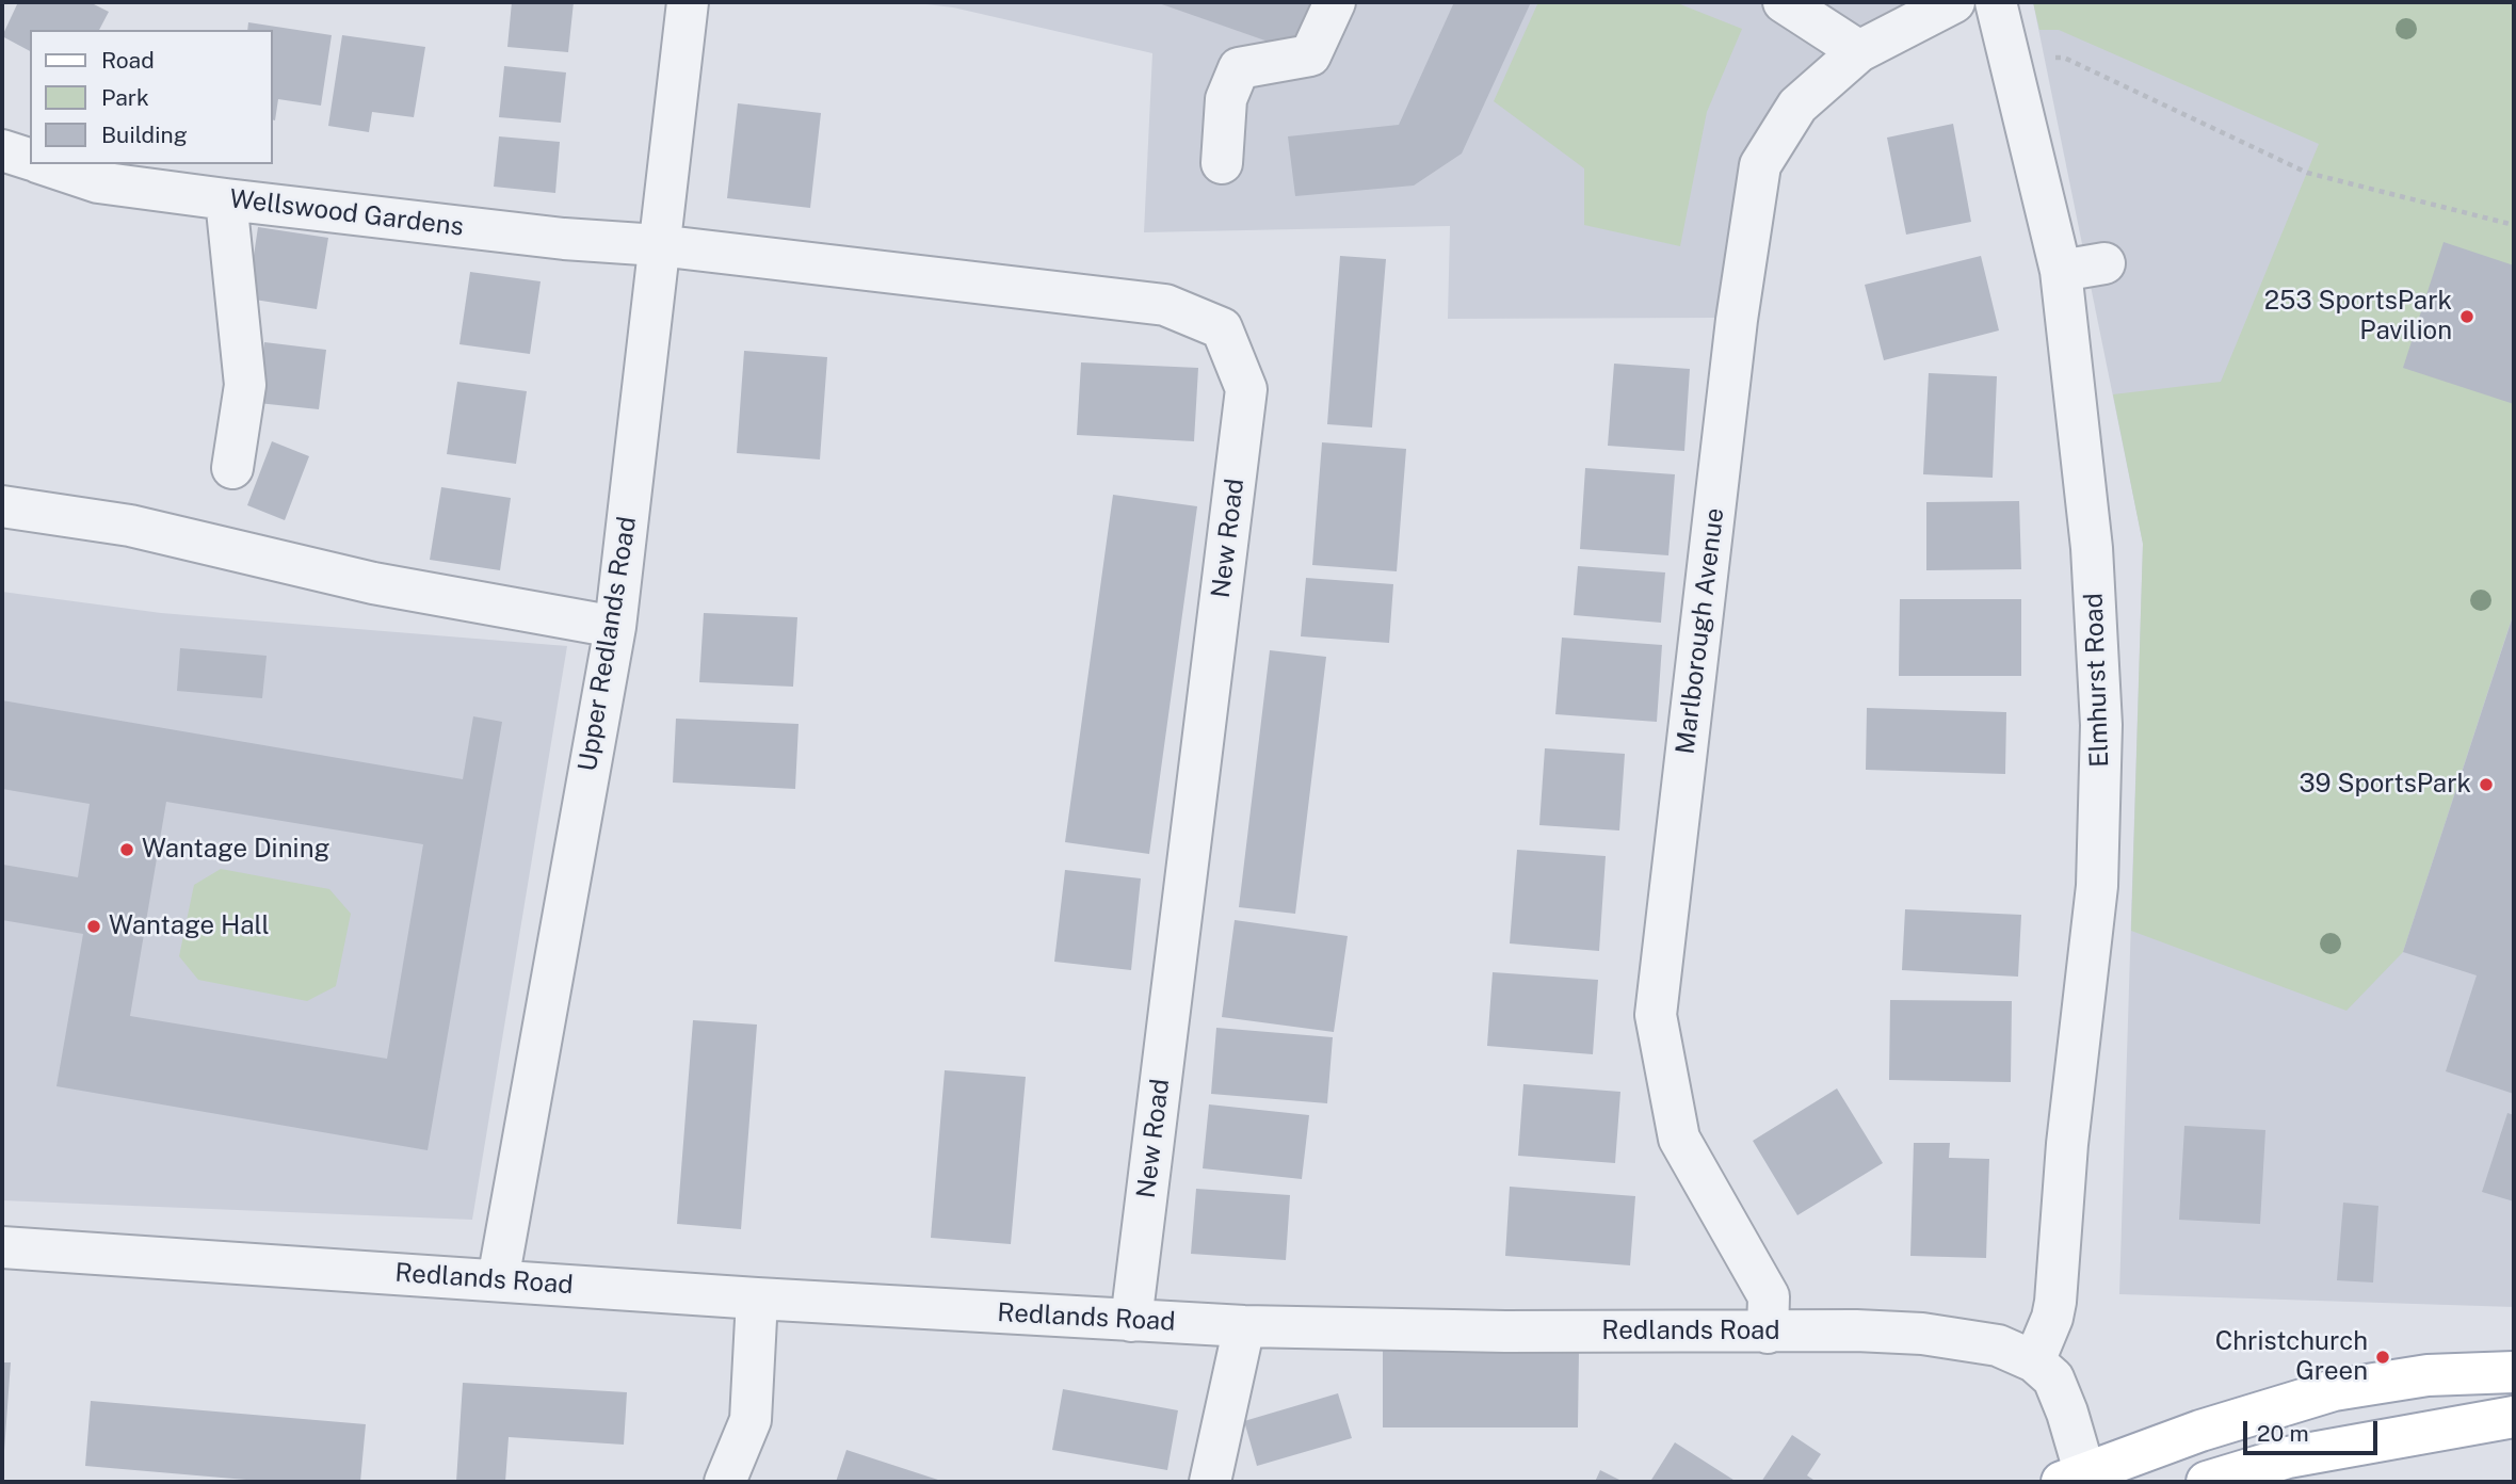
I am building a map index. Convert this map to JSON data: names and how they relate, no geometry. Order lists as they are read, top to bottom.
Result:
{
  "streets": {
    "street": [
      "Wellswood Gardens",
      "New Road",
      "Marlborough Avenue",
      "Upper Redlands Road",
      "Elmhurst Road",
      "Redlands Road"
    ]
  },
  "crossings": [
    ["Wellswood Gardens", "New Road"],
    ["Wellswood Gardens", "Upper Redlands Road"],
    ["New Road", "Upper Redlands Road"],
    ["New Road", "Redlands Road"],
    ["Marlborough Avenue", "Redlands Road"],
    ["Upper Redlands Road", "Redlands Road"],
    ["Elmhurst Road", "Redlands Road"]
  ],
  "places": [
    "253 SportsPark Pavilion",
    "39 SportsPark",
    "Wantage Dining",
    "Wantage Hall",
    "Christchurch Green"
  ],
  "legend": ["Road", "Park", "Building"],
  "scale_bar": "20 m"
}
